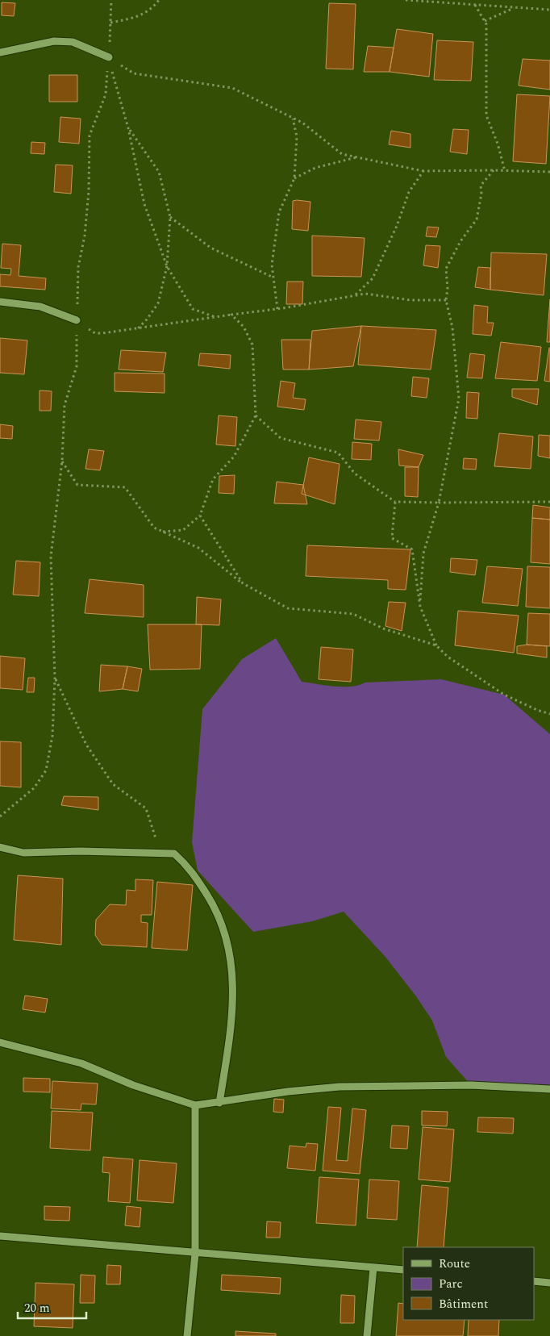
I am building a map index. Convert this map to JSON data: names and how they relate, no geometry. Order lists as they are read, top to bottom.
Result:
{
  "legend": ["Route", "Parc", "Bâtiment"],
  "scale_bar": "20 m"
}
